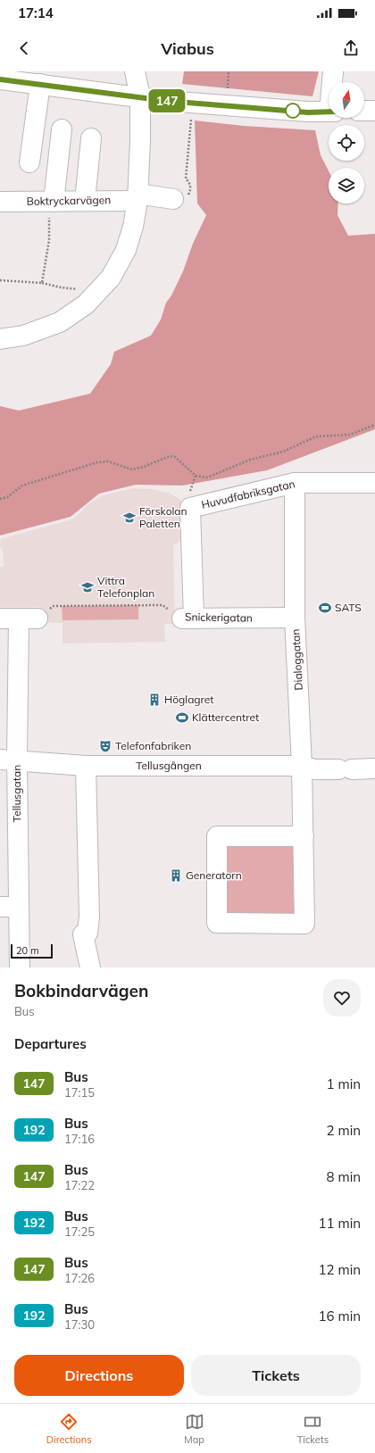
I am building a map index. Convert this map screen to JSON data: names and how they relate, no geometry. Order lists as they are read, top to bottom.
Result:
{
  "streets": {
    "street": [
      "Boktryckarvägen",
      "Huvudfabriksgatan",
      "Snickerigatan",
      "Dialoggatan",
      "Tellusgången",
      "Tellusgatan"
    ]
  },
  "crossings": [
    ["Huvudfabriksgatan", "Snickerigatan"],
    ["Huvudfabriksgatan", "Dialoggatan"],
    ["Snickerigatan", "Dialoggatan"],
    ["Snickerigatan", "Tellusgatan"],
    ["Dialoggatan", "Tellusgången"],
    ["Tellusgången", "Tellusgatan"]
  ],
  "places": {
    "school or university": ["Förskolan Paletten", "Vittra Telefonplan"],
    "sports": ["SATS", "Klättercentret"],
    "building": ["Höglagret", "Generatorn"],
    "theatre": ["Telefonfabriken"]
  },
  "lines": ["bus line 147"],
  "scale_bar": "20 m",
  "north": "top",
  "page": {
    "status": "17:14",
    "header": "Viabus",
    "on_map": "147",
    "scale": "20 m",
    "heading": [
      ["Bokbindarvägen", "Bus"],
      "Departures"
    ],
    "list": [
      {
        "mark": "147",
        "name": "Bus",
        "note": "17:15",
        "value": "1 min"
      },
      {
        "mark": "192",
        "name": "Bus",
        "note": "17:16",
        "value": "2 min"
      },
      {
        "mark": "147",
        "name": "Bus",
        "note": "17:22",
        "value": "8 min"
      },
      {
        "mark": "192",
        "name": "Bus",
        "note": "17:25",
        "value": "11 min"
      },
      {
        "mark": "147",
        "name": "Bus",
        "note": "17:26",
        "value": "12 min"
      },
      {
        "mark": "192",
        "name": "Bus",
        "note": "17:30",
        "value": "16 min"
      }
    ],
    "buttons": ["Directions", "Tickets"],
    "tabs": ["Directions", "Map", "Tickets"]
  }
}
